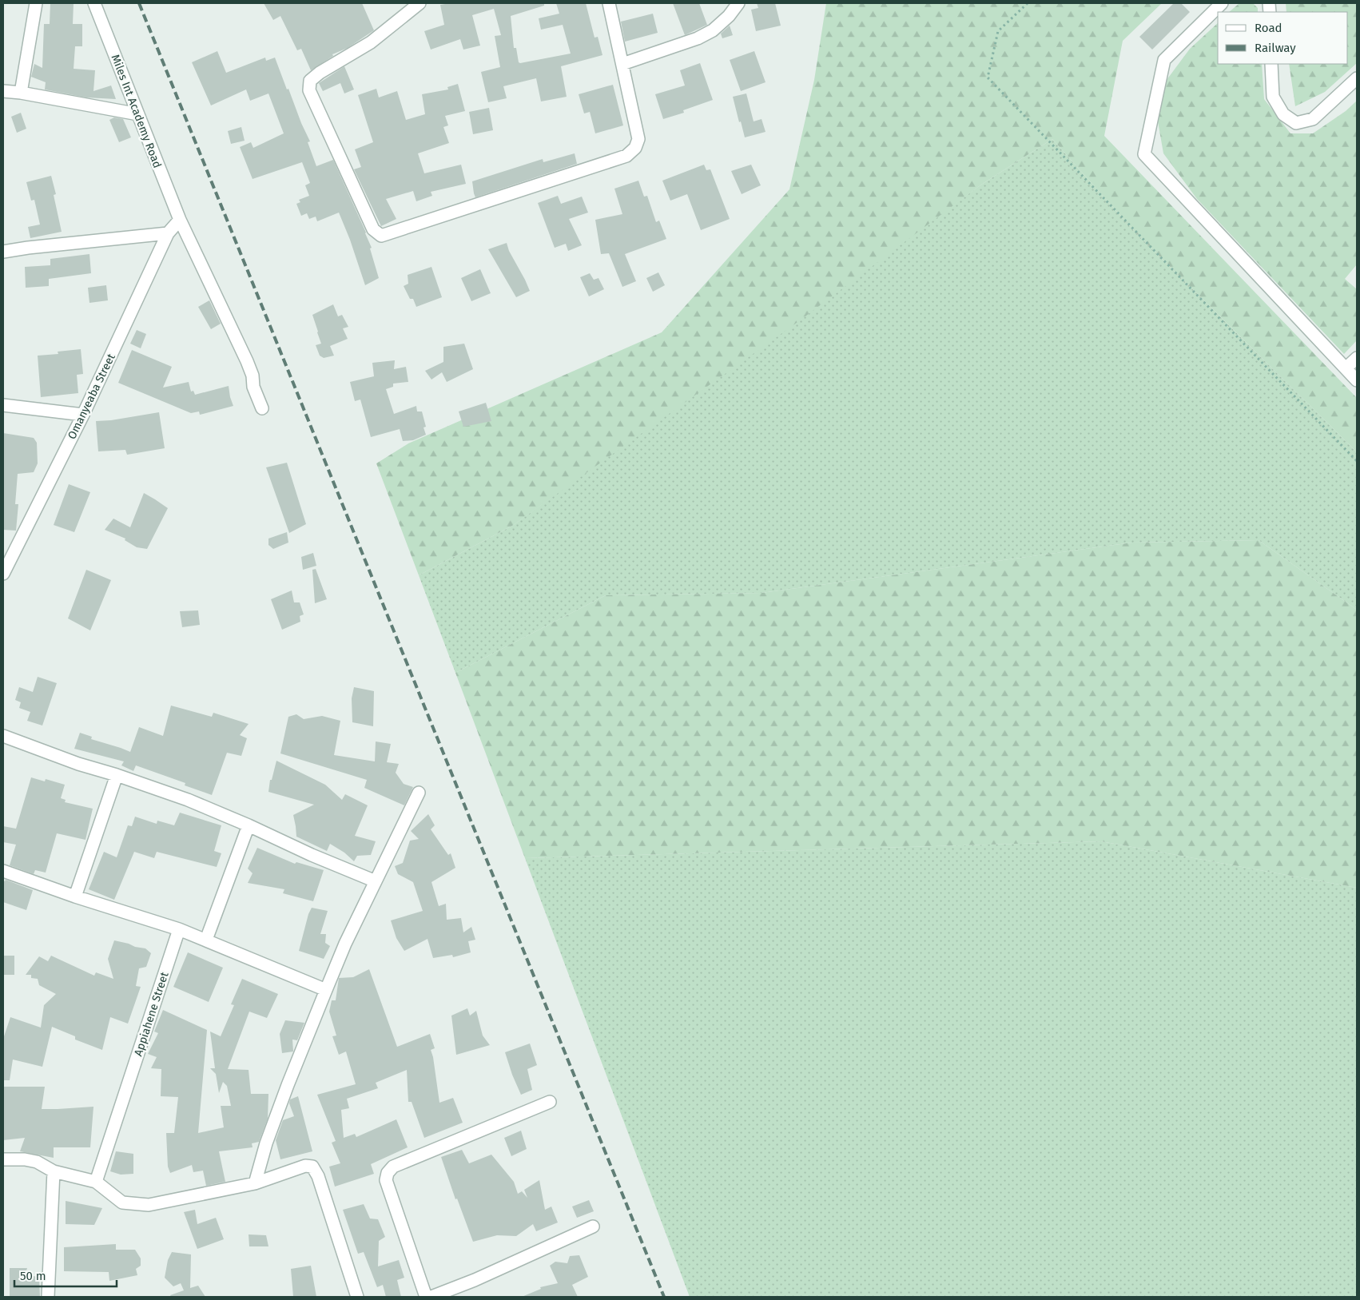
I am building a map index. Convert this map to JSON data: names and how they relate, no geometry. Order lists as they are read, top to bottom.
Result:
{
  "streets": {
    "street": ["Miles Int Academy Road", "Omanyeaba Street", "Appiahene Street"]
  },
  "crossings": [
    ["Miles Int Academy Road", "Omanyeaba Street"]
  ],
  "legend": ["Road", "Railway"],
  "scale_bar": "50 m"
}
